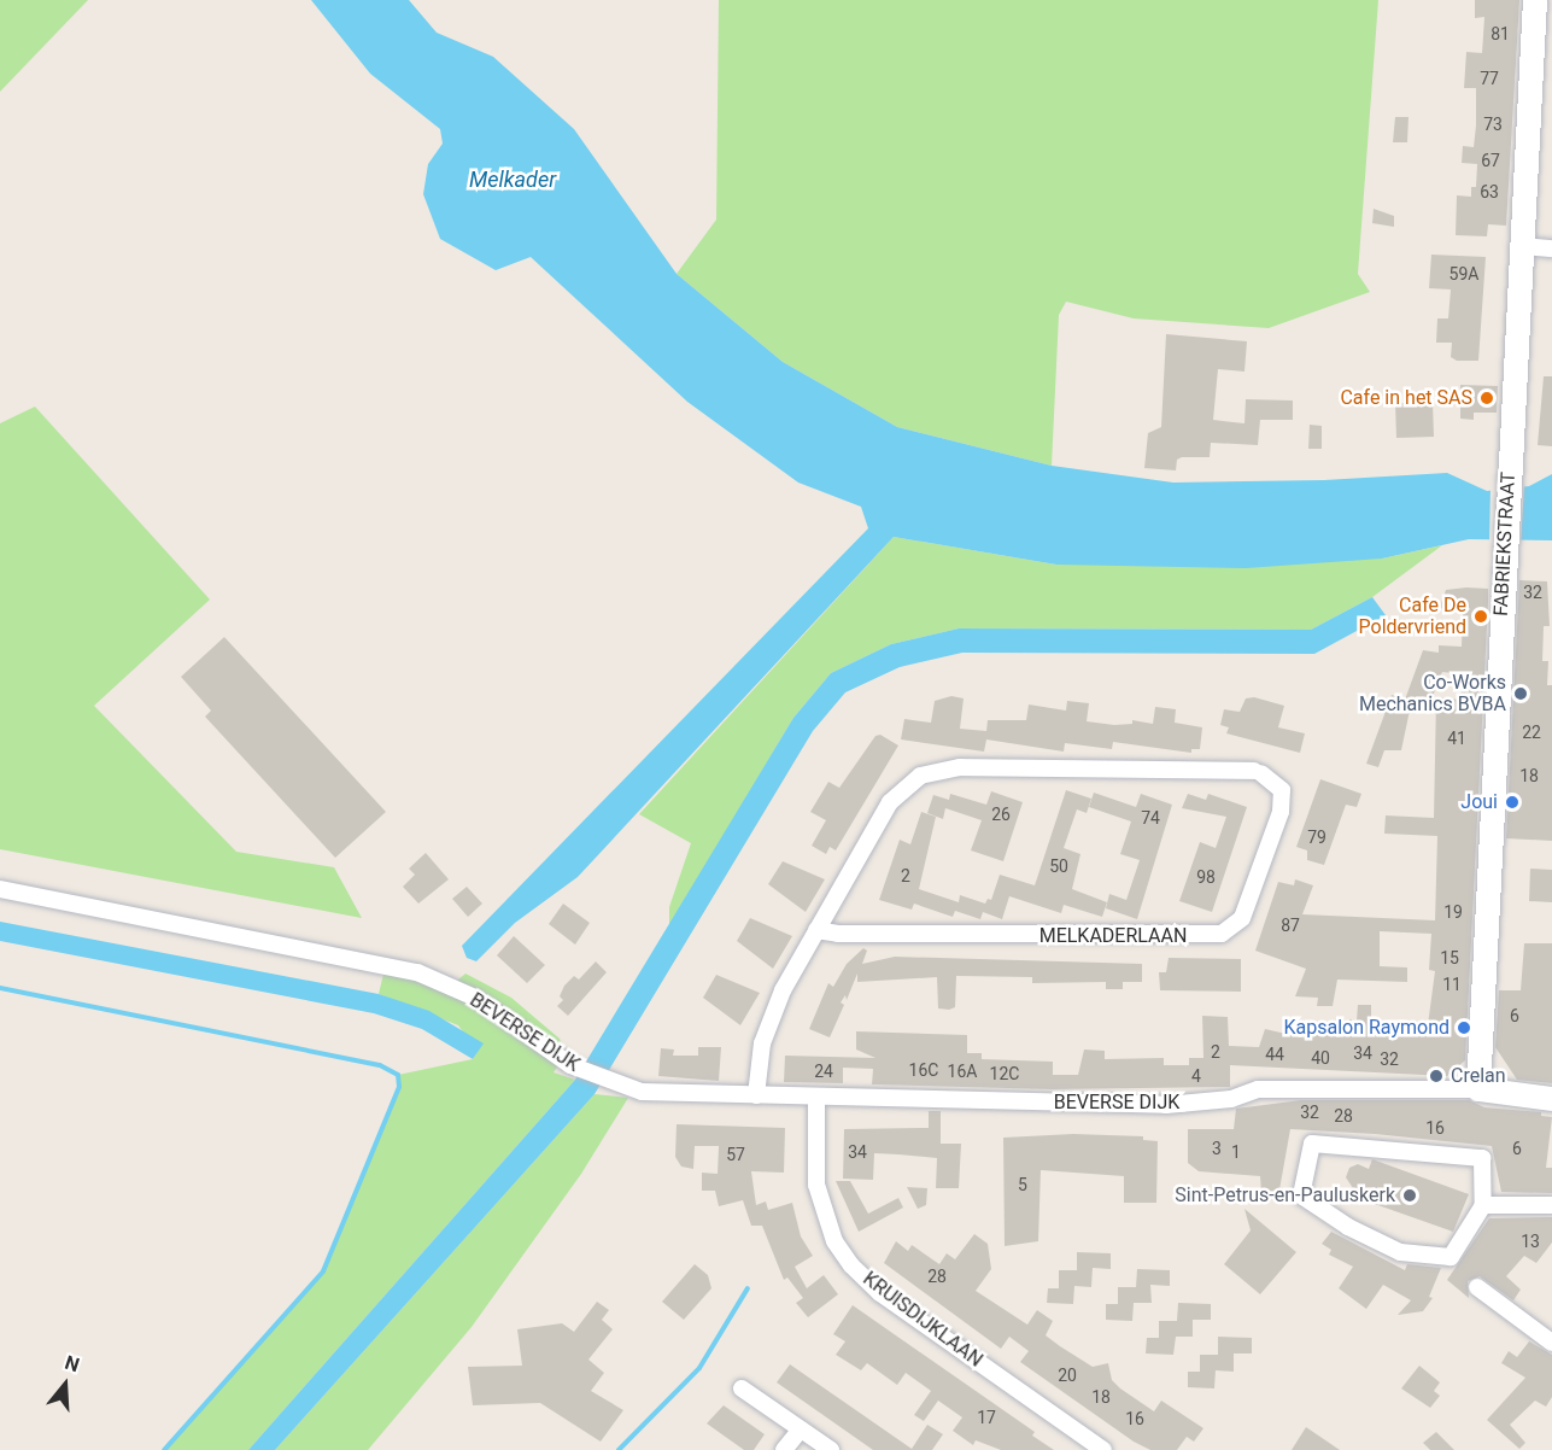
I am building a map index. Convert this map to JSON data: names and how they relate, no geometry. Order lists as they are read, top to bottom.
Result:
{
  "streets": {
    "main road": ["FABRIEKSTRAAT"],
    "street": ["MELKADERLAAN", "BEVERSE DIJK", "KRUISDIJKLAAN"]
  },
  "crossings": [
    ["FABRIEKSTRAAT", "BEVERSE DIJK"],
    ["MELKADERLAAN", "BEVERSE DIJK"],
    ["BEVERSE DIJK", "KRUISDIJKLAAN"]
  ],
  "water": ["Melkader"],
  "places": [
    "Cafe in het SAS",
    "Cafe De Poldervriend",
    "Co-Works Mechanics BVBA",
    "Joui",
    "Kapsalon Raymond",
    "Crelan",
    "Sint-Petrus-en-Pauluskerk"
  ],
  "house_numbers": [
    "81",
    "77",
    "73",
    "67",
    "63",
    "59A",
    "32",
    "22",
    "41",
    "18",
    "26",
    "74",
    "79",
    "50",
    "2",
    "98",
    "19",
    "87",
    "15",
    "11",
    "6",
    "2",
    "34",
    "44",
    "40",
    "32",
    "16C",
    "24",
    "16A",
    "12C",
    "4",
    "32",
    "28",
    "16",
    "3",
    "6",
    "34",
    "1",
    "57",
    "5",
    "13",
    "28",
    "20",
    "18",
    "17",
    "16"
  ],
  "north": "top"
}
